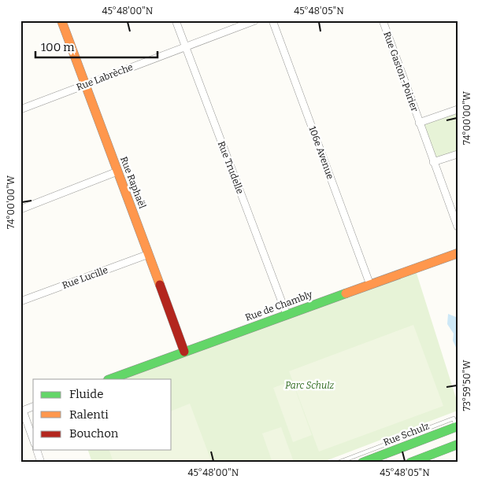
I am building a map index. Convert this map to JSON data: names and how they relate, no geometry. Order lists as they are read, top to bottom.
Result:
{
  "streets": {
    "street": [
      "Rue Gaston-Poirier",
      "Rue Labrèche",
      "106e Avenue",
      "Rue Trudelle",
      "Rue Raphaël",
      "Rue Lucille",
      "Rue de Chambly",
      "Rue Schulz"
    ]
  },
  "crossings": [
    ["Rue Labrèche", "Rue Trudelle"],
    ["Rue Labrèche", "Rue Raphaël"],
    ["106e Avenue", "Rue de Chambly"],
    ["Rue Trudelle", "Rue de Chambly"],
    ["Rue Raphaël", "Rue Lucille"],
    ["Rue Raphaël", "Rue de Chambly"]
  ],
  "parks": ["Parc Schulz"],
  "legend": ["Fluide", "Ralenti", "Bouchon"],
  "scale_bar": "100 m",
  "coordinates": [
    "45°48'00\"N",
    "45°48'05\"N",
    "74°00'00\"W",
    "73°59'50\"W"
  ]
}
